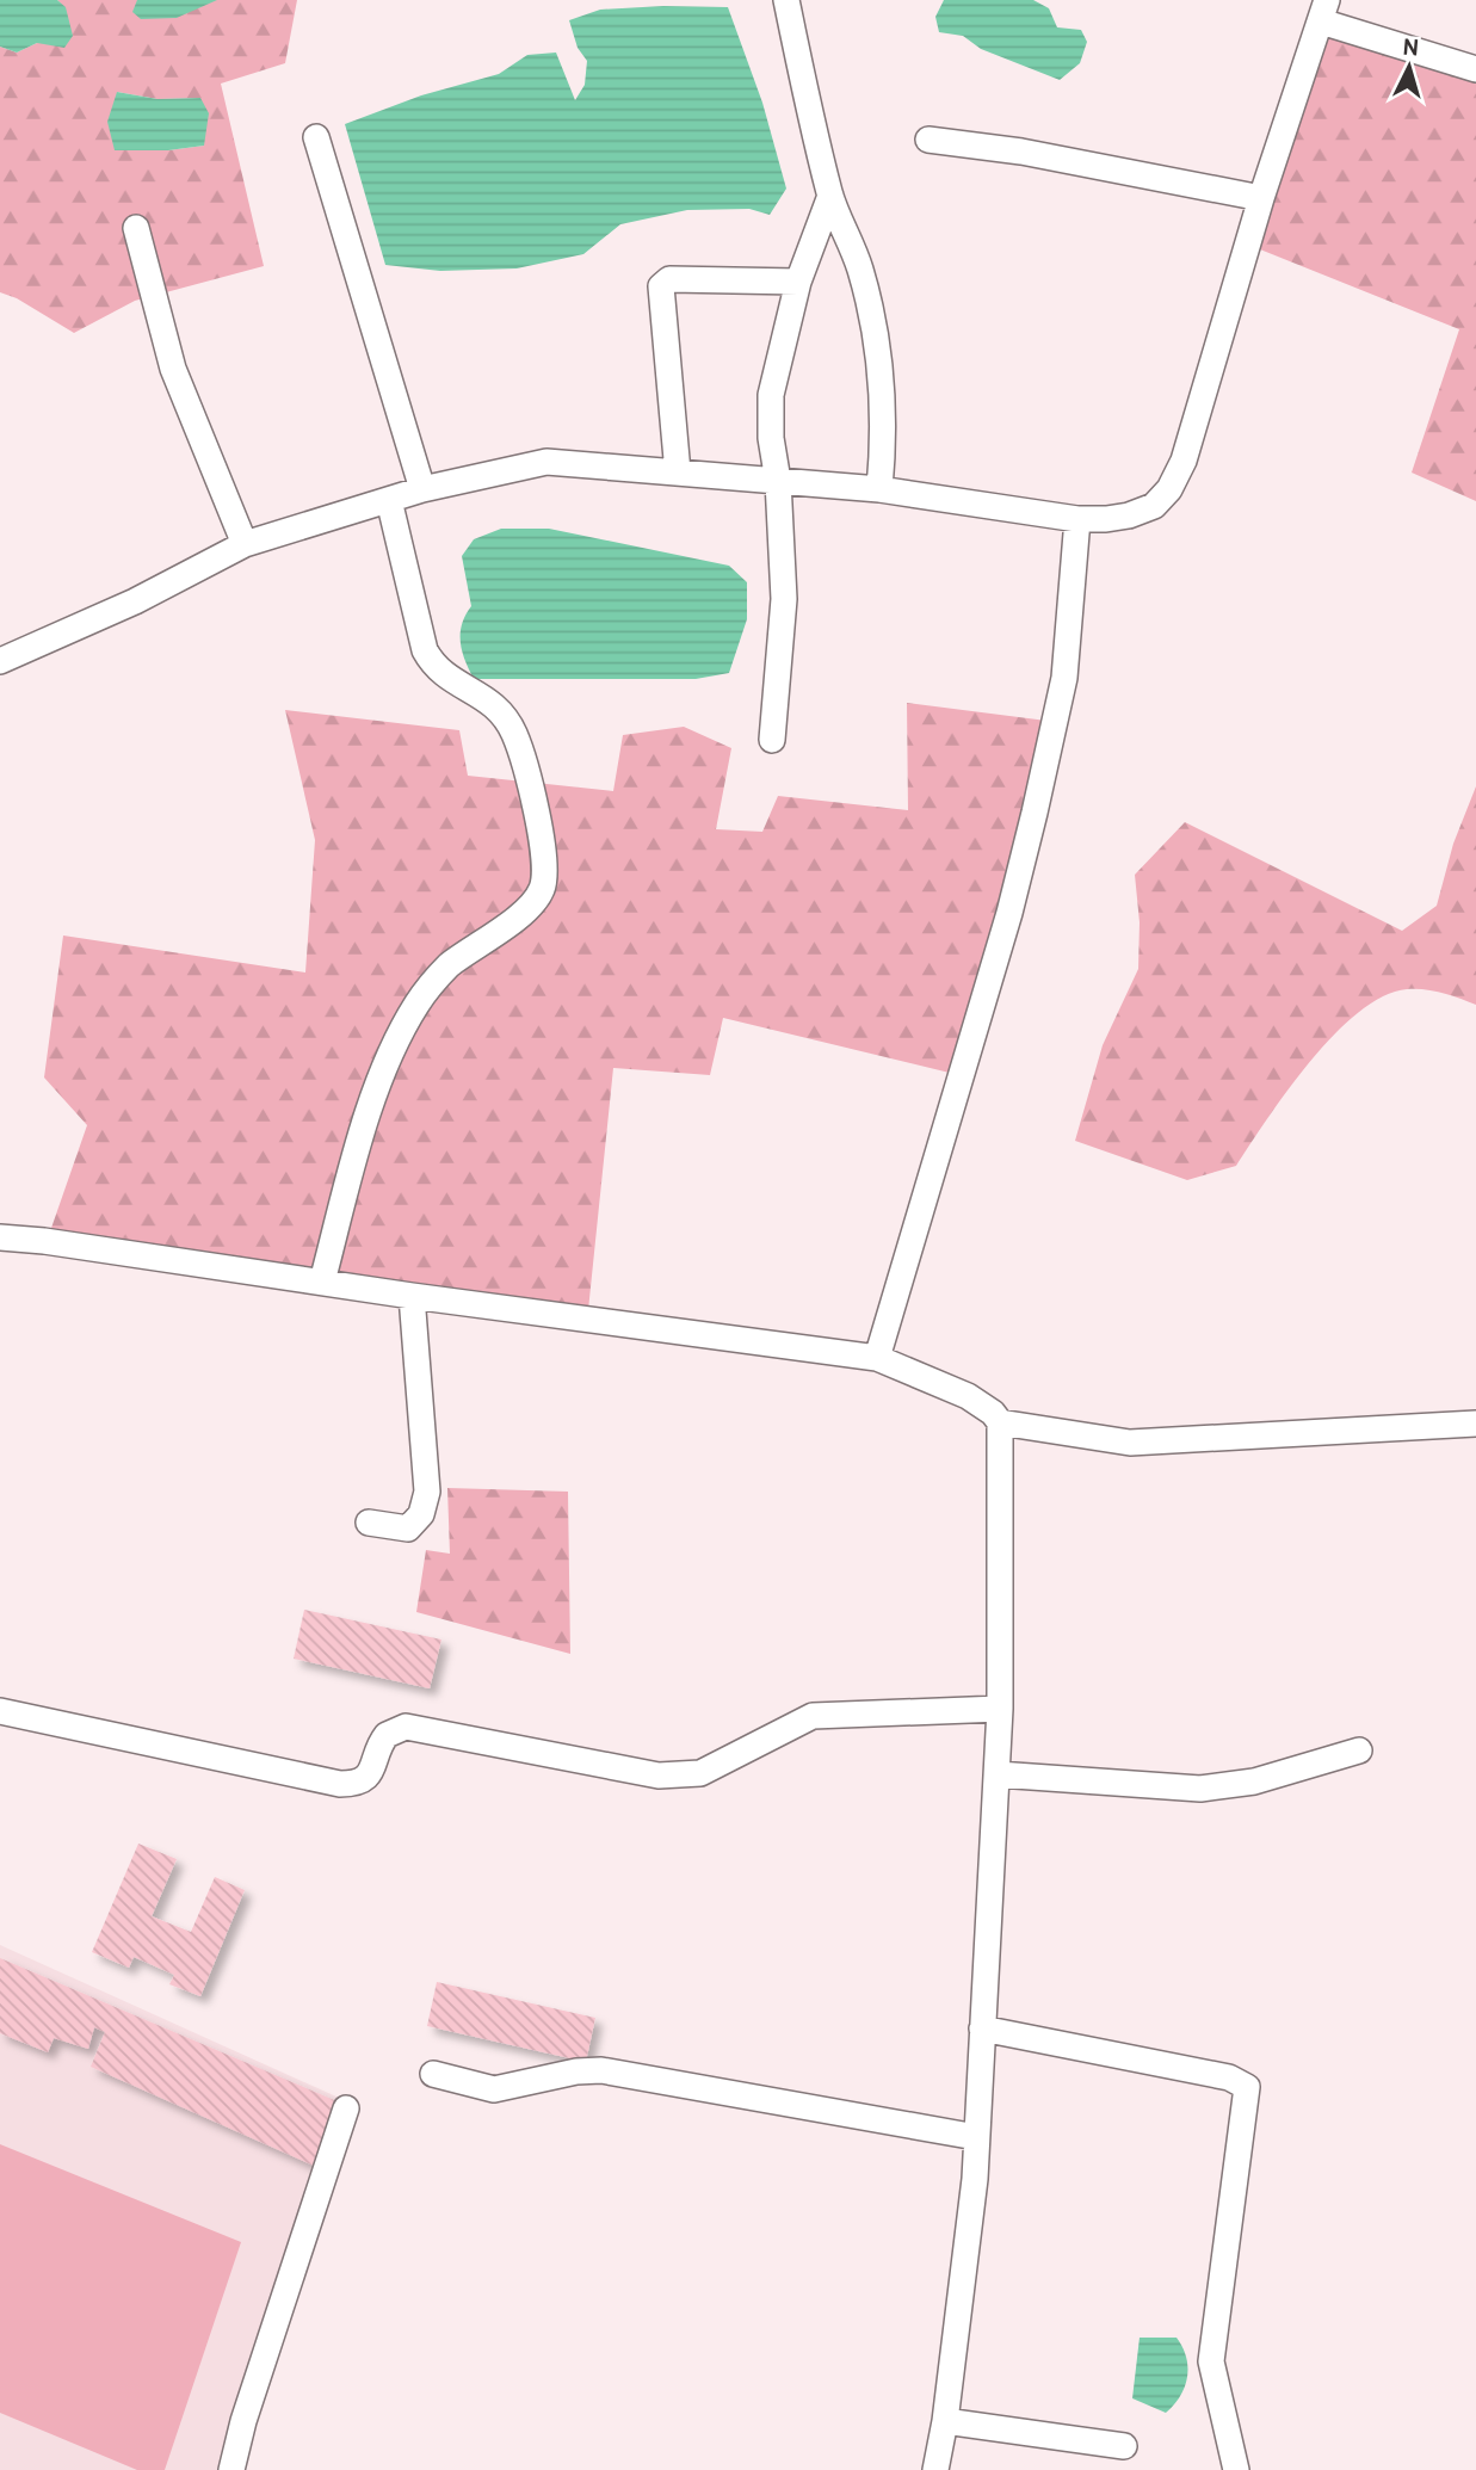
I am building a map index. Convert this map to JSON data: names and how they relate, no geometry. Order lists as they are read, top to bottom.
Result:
{
  "north": "top"
}
